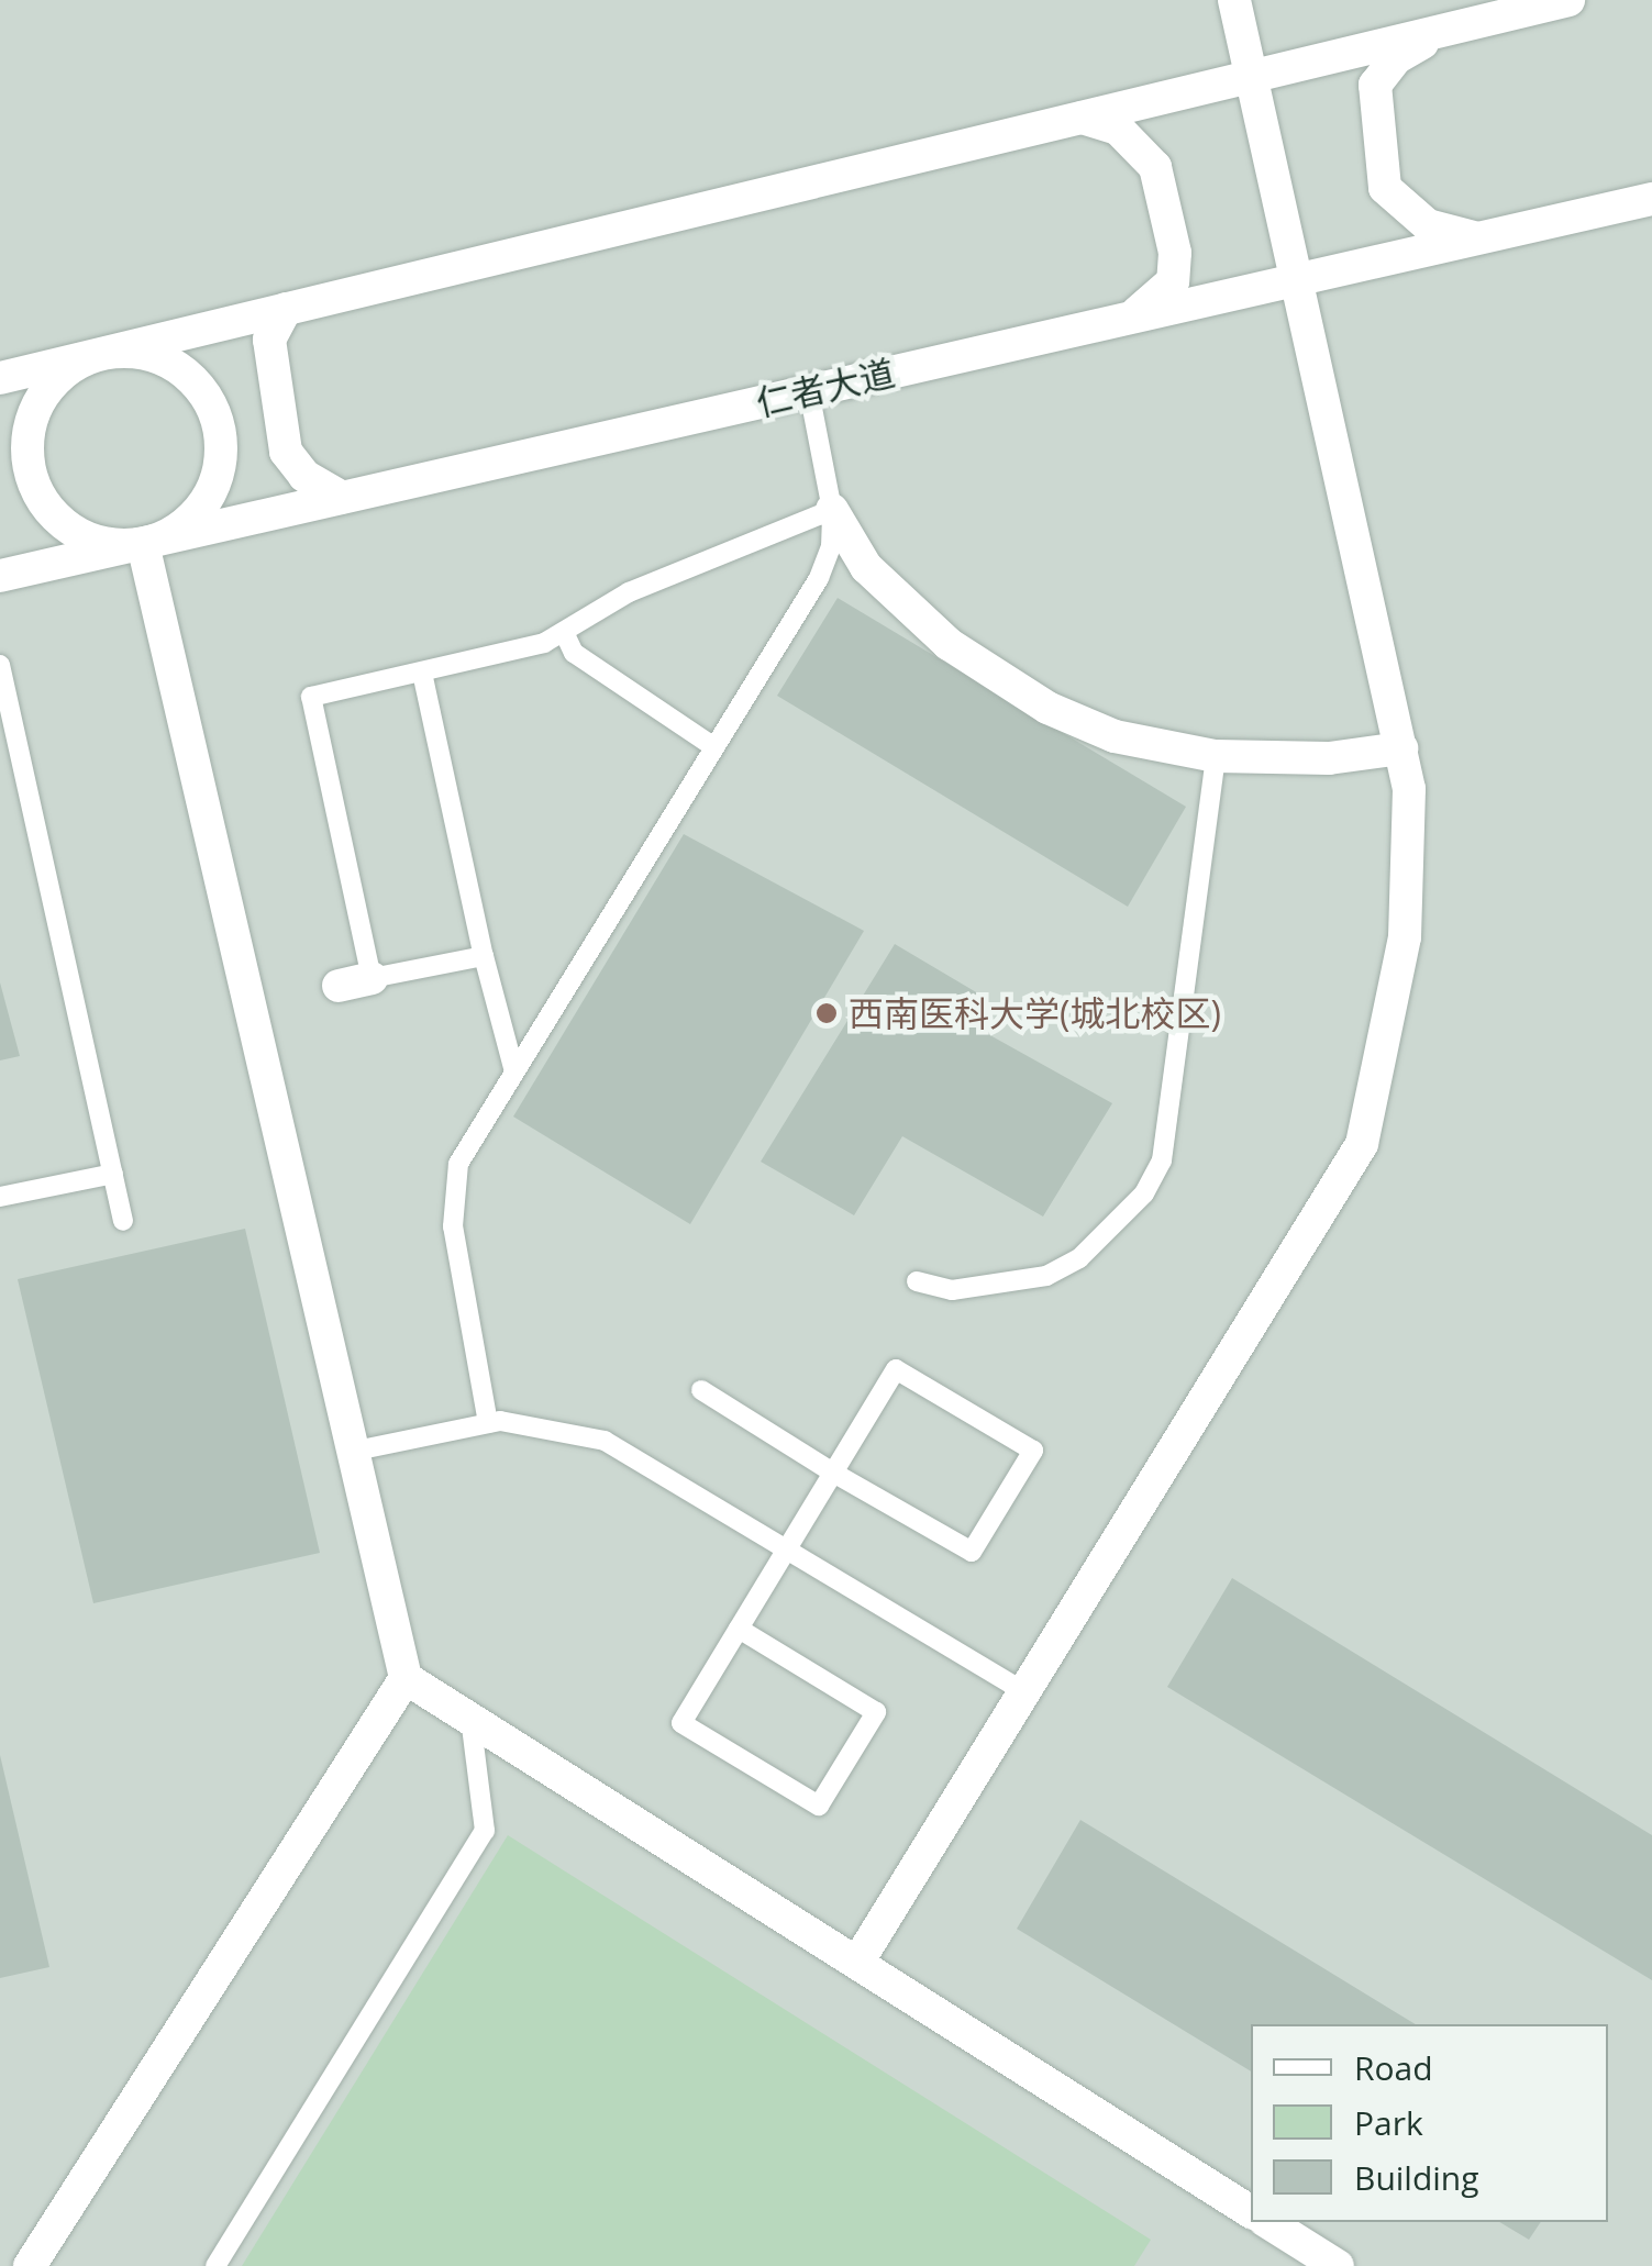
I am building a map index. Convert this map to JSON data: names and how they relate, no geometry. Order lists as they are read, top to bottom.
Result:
{
  "streets": {
    "street": ["仁者大道"]
  },
  "places": ["西南医科大学(城北校区)"],
  "legend": ["Road", "Park", "Building"]
}
